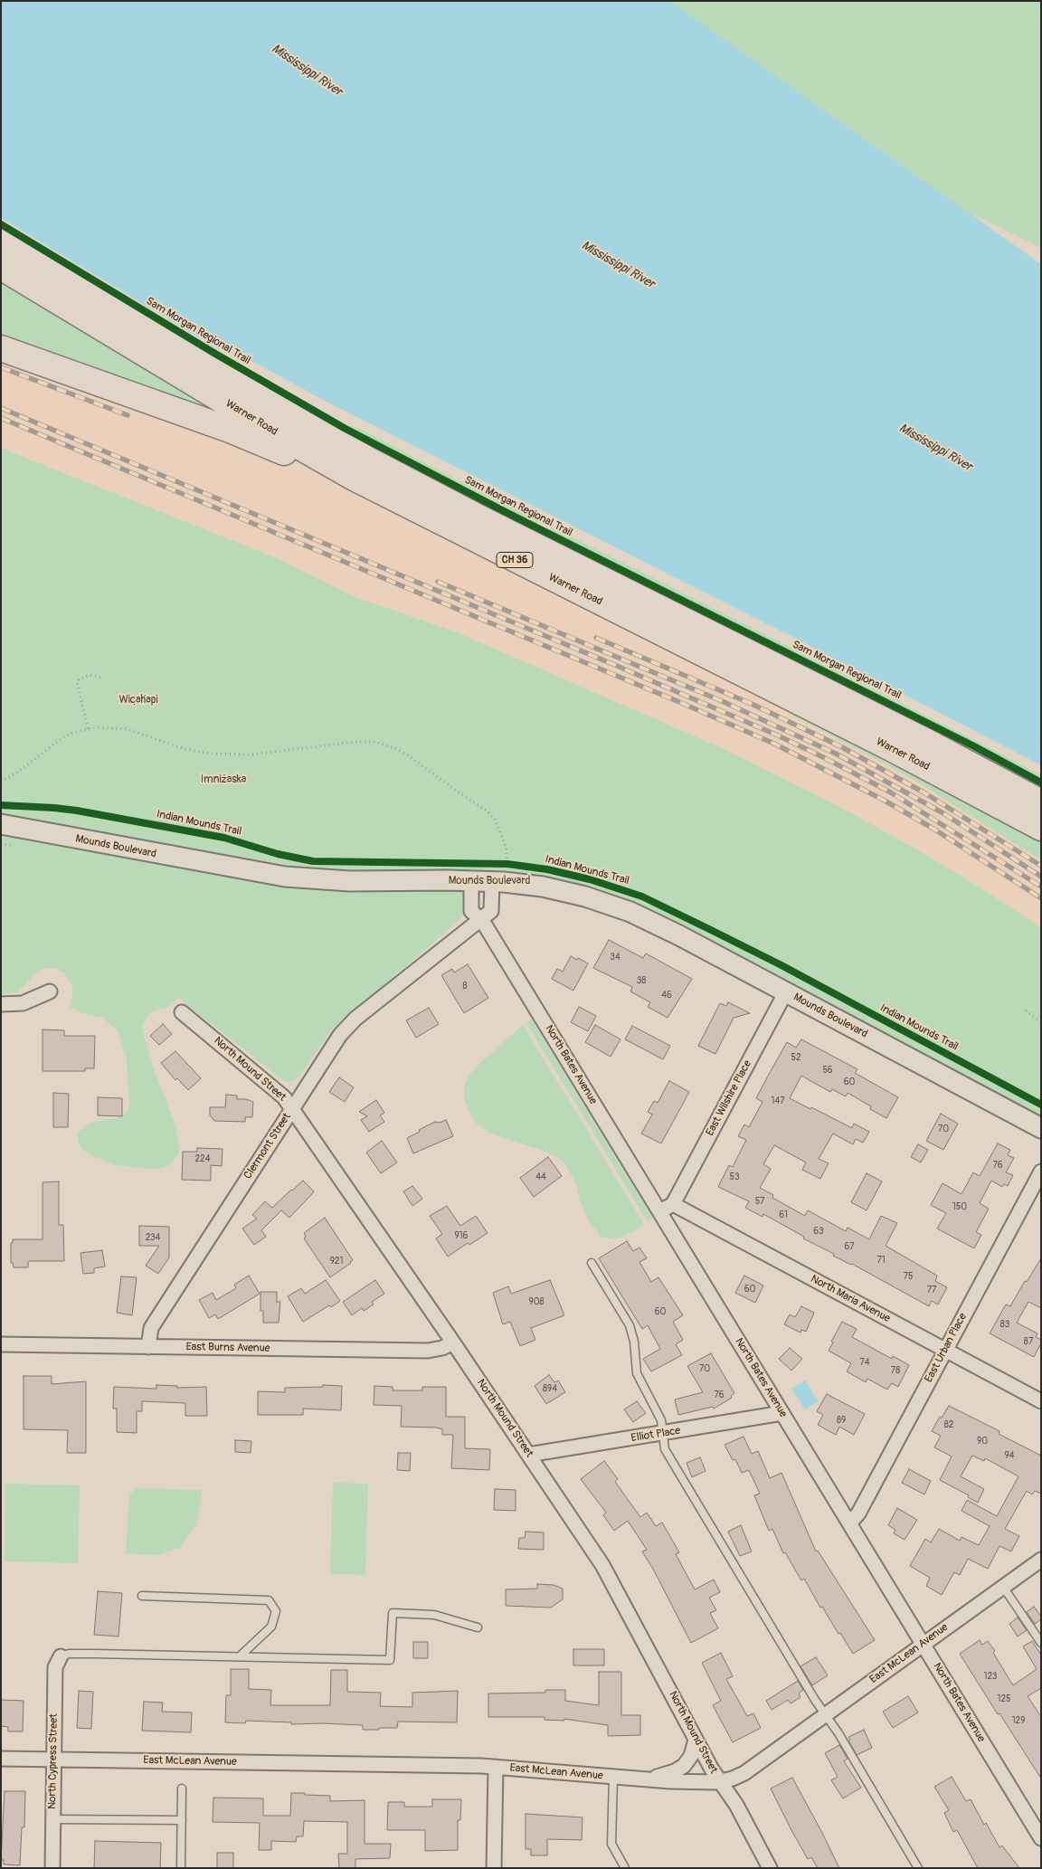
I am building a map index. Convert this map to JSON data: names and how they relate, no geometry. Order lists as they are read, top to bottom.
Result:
{
  "streets": {
    "highway": ["Warner Road", "CH 36"],
    "street": [
      "Mounds Boulevard",
      "North Bates Avenue",
      "North Mound Street",
      "East Wilshire Place",
      "Clermont Street",
      "North Maria Avenue",
      "East Burns Avenue",
      "East Urban Place",
      "Elliot Place",
      "East McLean Avenue",
      "North Cypress Street"
    ],
    "cycle path": ["Sam Morgan Regional Trail", "Indian Mounds Trail"]
  },
  "crossings": [
    ["Mounds Boulevard", "East Wilshire Place"],
    ["Mounds Boulevard", "Clermont Street"],
    ["North Bates Avenue", "Clermont Street"],
    ["North Bates Avenue", "East Urban Place"],
    ["North Bates Avenue", "Elliot Place"],
    ["North Bates Avenue", "East McLean Avenue"],
    ["North Mound Street", "Clermont Street"],
    ["North Mound Street", "East Burns Avenue"],
    ["North Mound Street", "Elliot Place"],
    ["North Mound Street", "East McLean Avenue"],
    ["East Wilshire Place", "North Maria Avenue"],
    ["Clermont Street", "East Burns Avenue"],
    ["North Maria Avenue", "East Urban Place"],
    ["East McLean Avenue", "North Cypress Street"]
  ],
  "water": ["Mississippi River"],
  "parks": ["Wic̣aḣapi", "Imniżaska", "Mounds Boulevard"],
  "house_numbers": [
    "34",
    "38",
    "8",
    "46",
    "52",
    "56",
    "60",
    "147",
    "70",
    "224",
    "76",
    "44",
    "53",
    "57",
    "150",
    "61",
    "63",
    "916",
    "234",
    "67",
    "71",
    "921",
    "75",
    "60",
    "77",
    "908",
    "60",
    "83",
    "87",
    "74",
    "70",
    "78",
    "894",
    "76",
    "89",
    "82",
    "90",
    "94",
    "123",
    "125",
    "129"
  ]
}
